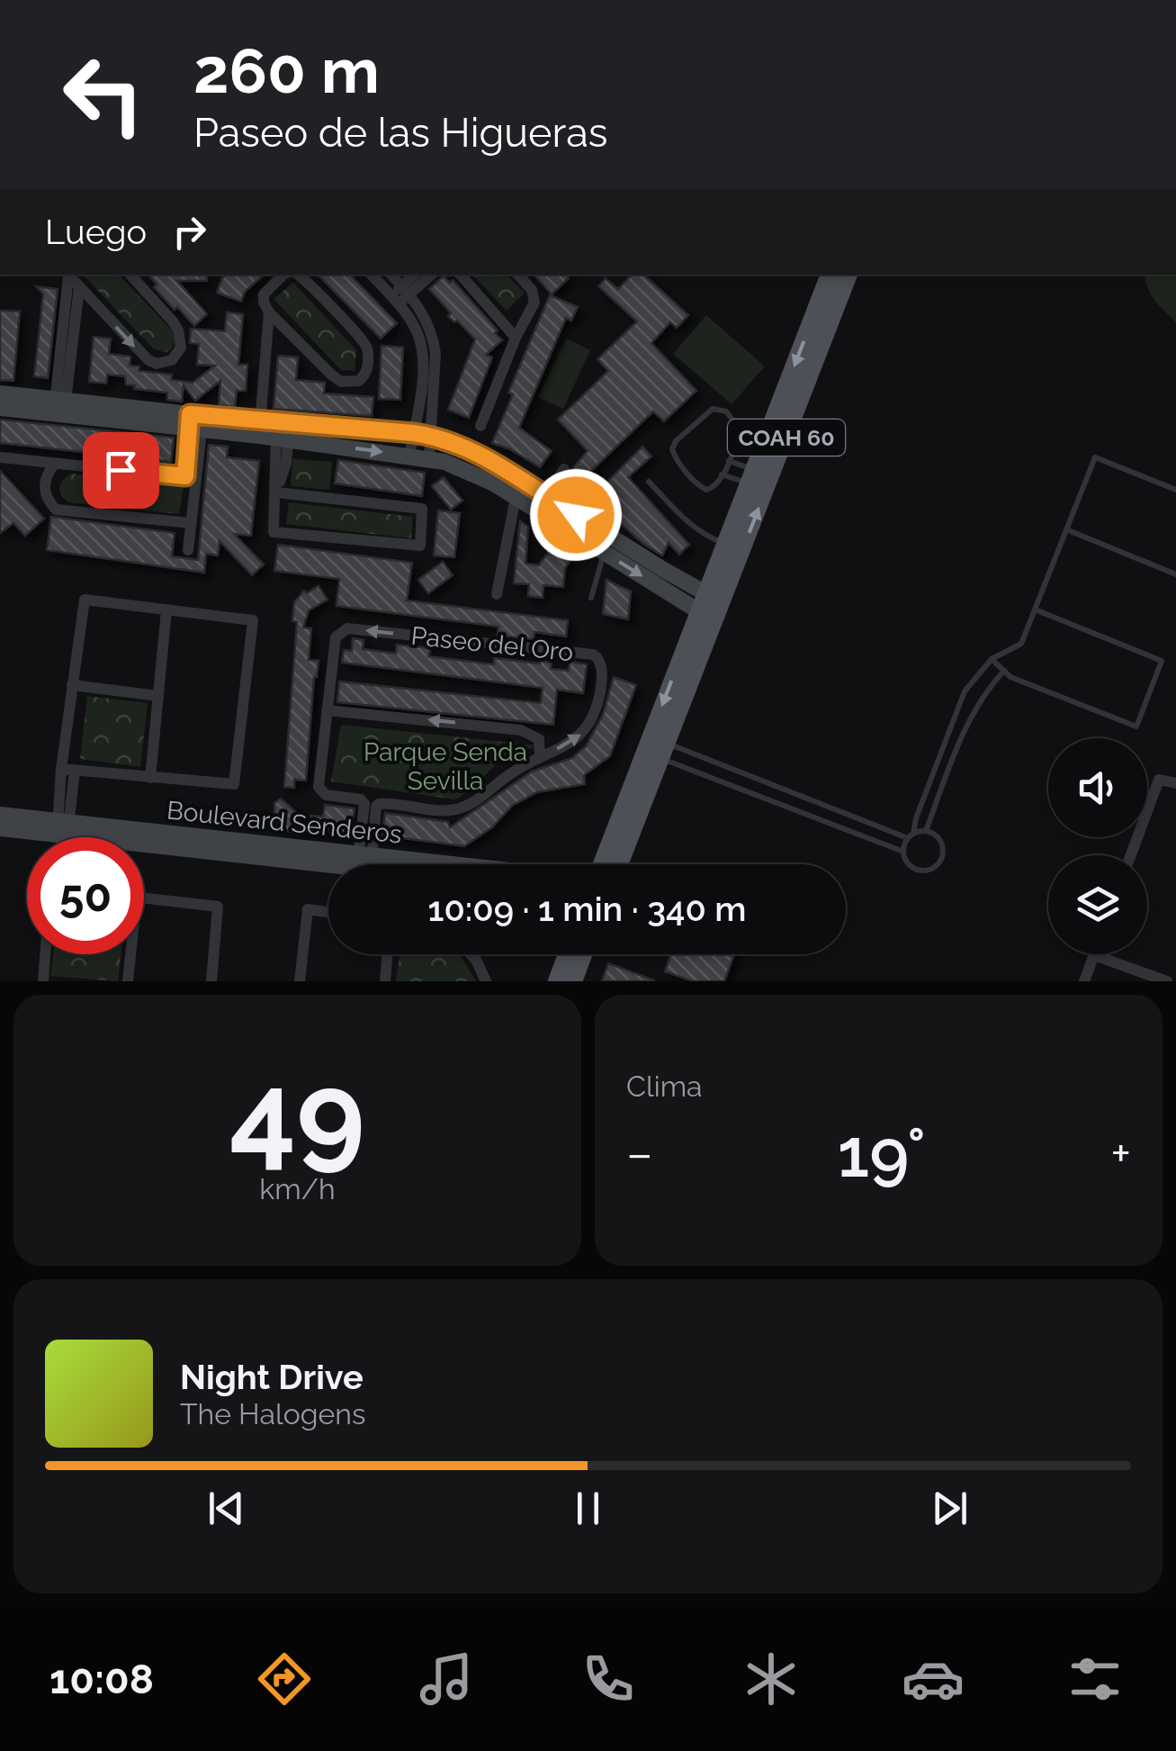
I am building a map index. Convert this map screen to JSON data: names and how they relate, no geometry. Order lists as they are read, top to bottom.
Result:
{
  "streets": {
    "main road": ["COAH 60", "Boulevard Senderos"],
    "street": ["Paseo del Oro"]
  },
  "crossings": [
    ["Paseo del Oro", "Boulevard Senderos"]
  ],
  "parks": ["Parque Senda Sevilla"],
  "page": {
    "turn": ["260 m", "Paseo de las Higueras"],
    "then": "Luego",
    "limit": "50",
    "trip": "10:09 · 1 min · 340 m",
    "tile": [
      ["49", "km/h"],
      "Clima"
    ],
    "heat": ["−", "19°", "+"],
    "song": ["Night Drive", "The Halogens"],
    "tabs": "10:08"
  }
}
